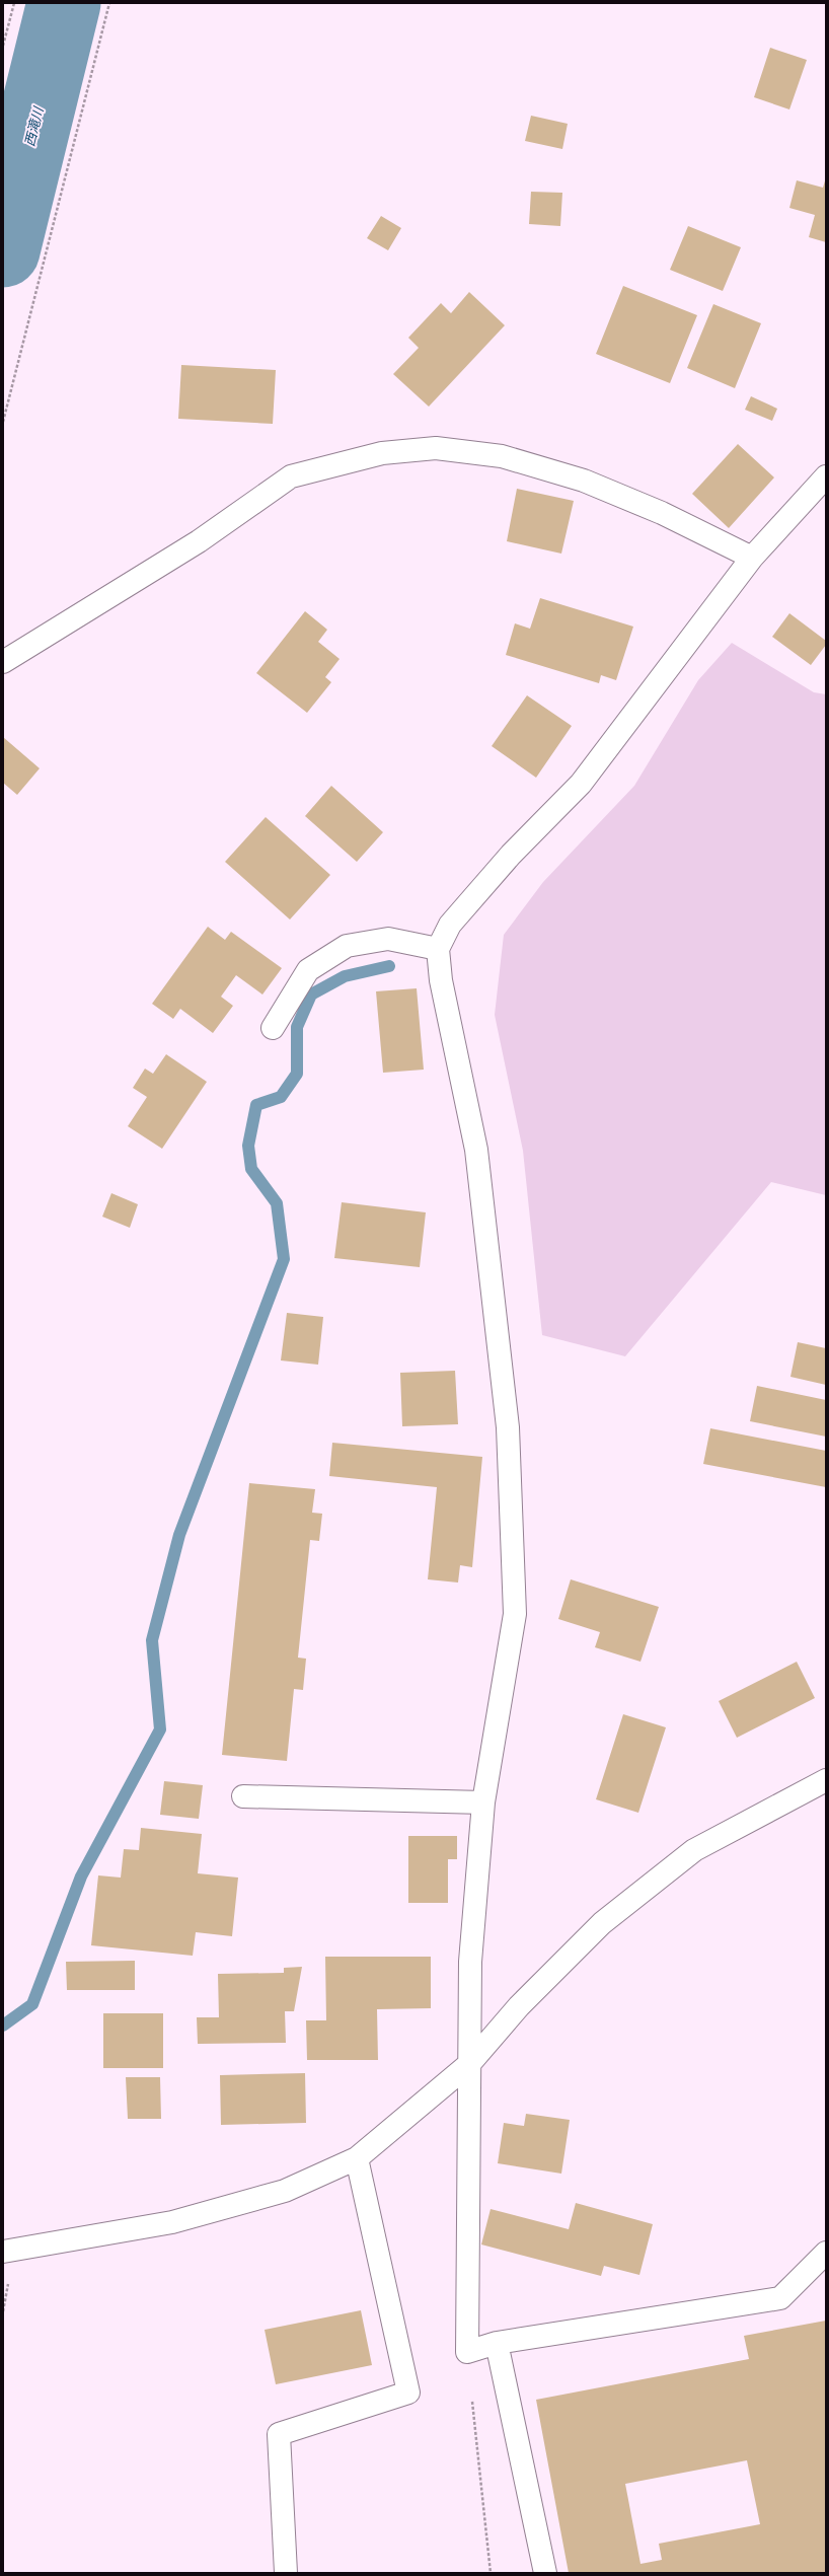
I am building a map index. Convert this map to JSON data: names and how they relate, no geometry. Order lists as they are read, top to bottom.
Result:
{
  "water": ["西滝川"]
}
